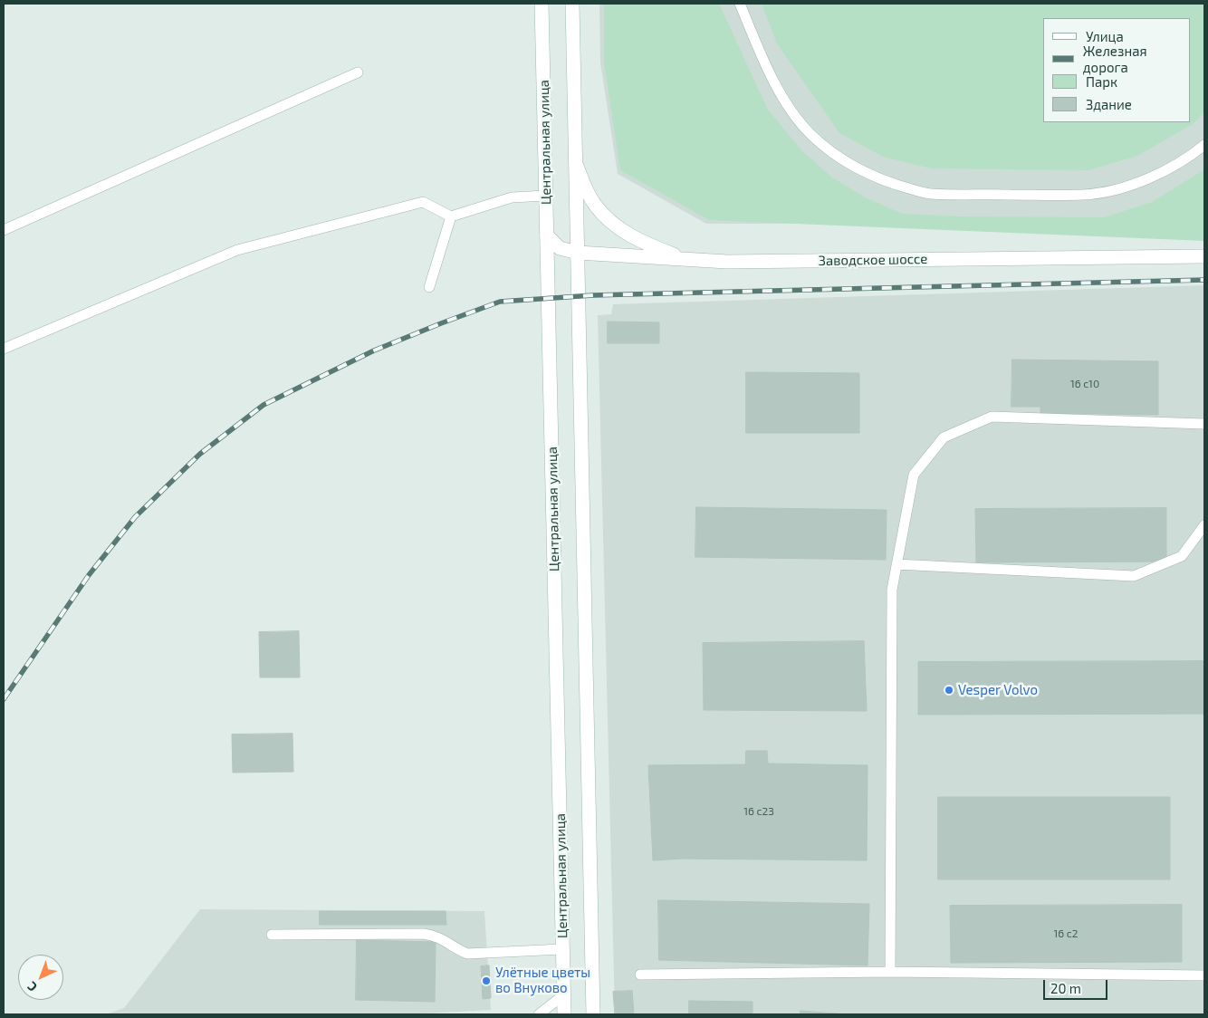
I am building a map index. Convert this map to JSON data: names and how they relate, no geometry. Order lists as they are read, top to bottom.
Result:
{
  "streets": {
    "main road": ["Центральная улица", "Заводское шоссе"]
  },
  "crossings": [
    ["Центральная улица", "Заводское шоссе"]
  ],
  "places": ["Vesper Volvo", "Улётные цветы во Внуково"],
  "house_numbers": ["16 с10", "16 с23", "16 с2"],
  "legend": [
    "Улица",
    "Железная дорога",
    "Парк",
    "Здание"
  ],
  "scale_bar": "20 m",
  "north": "bottom left"
}
